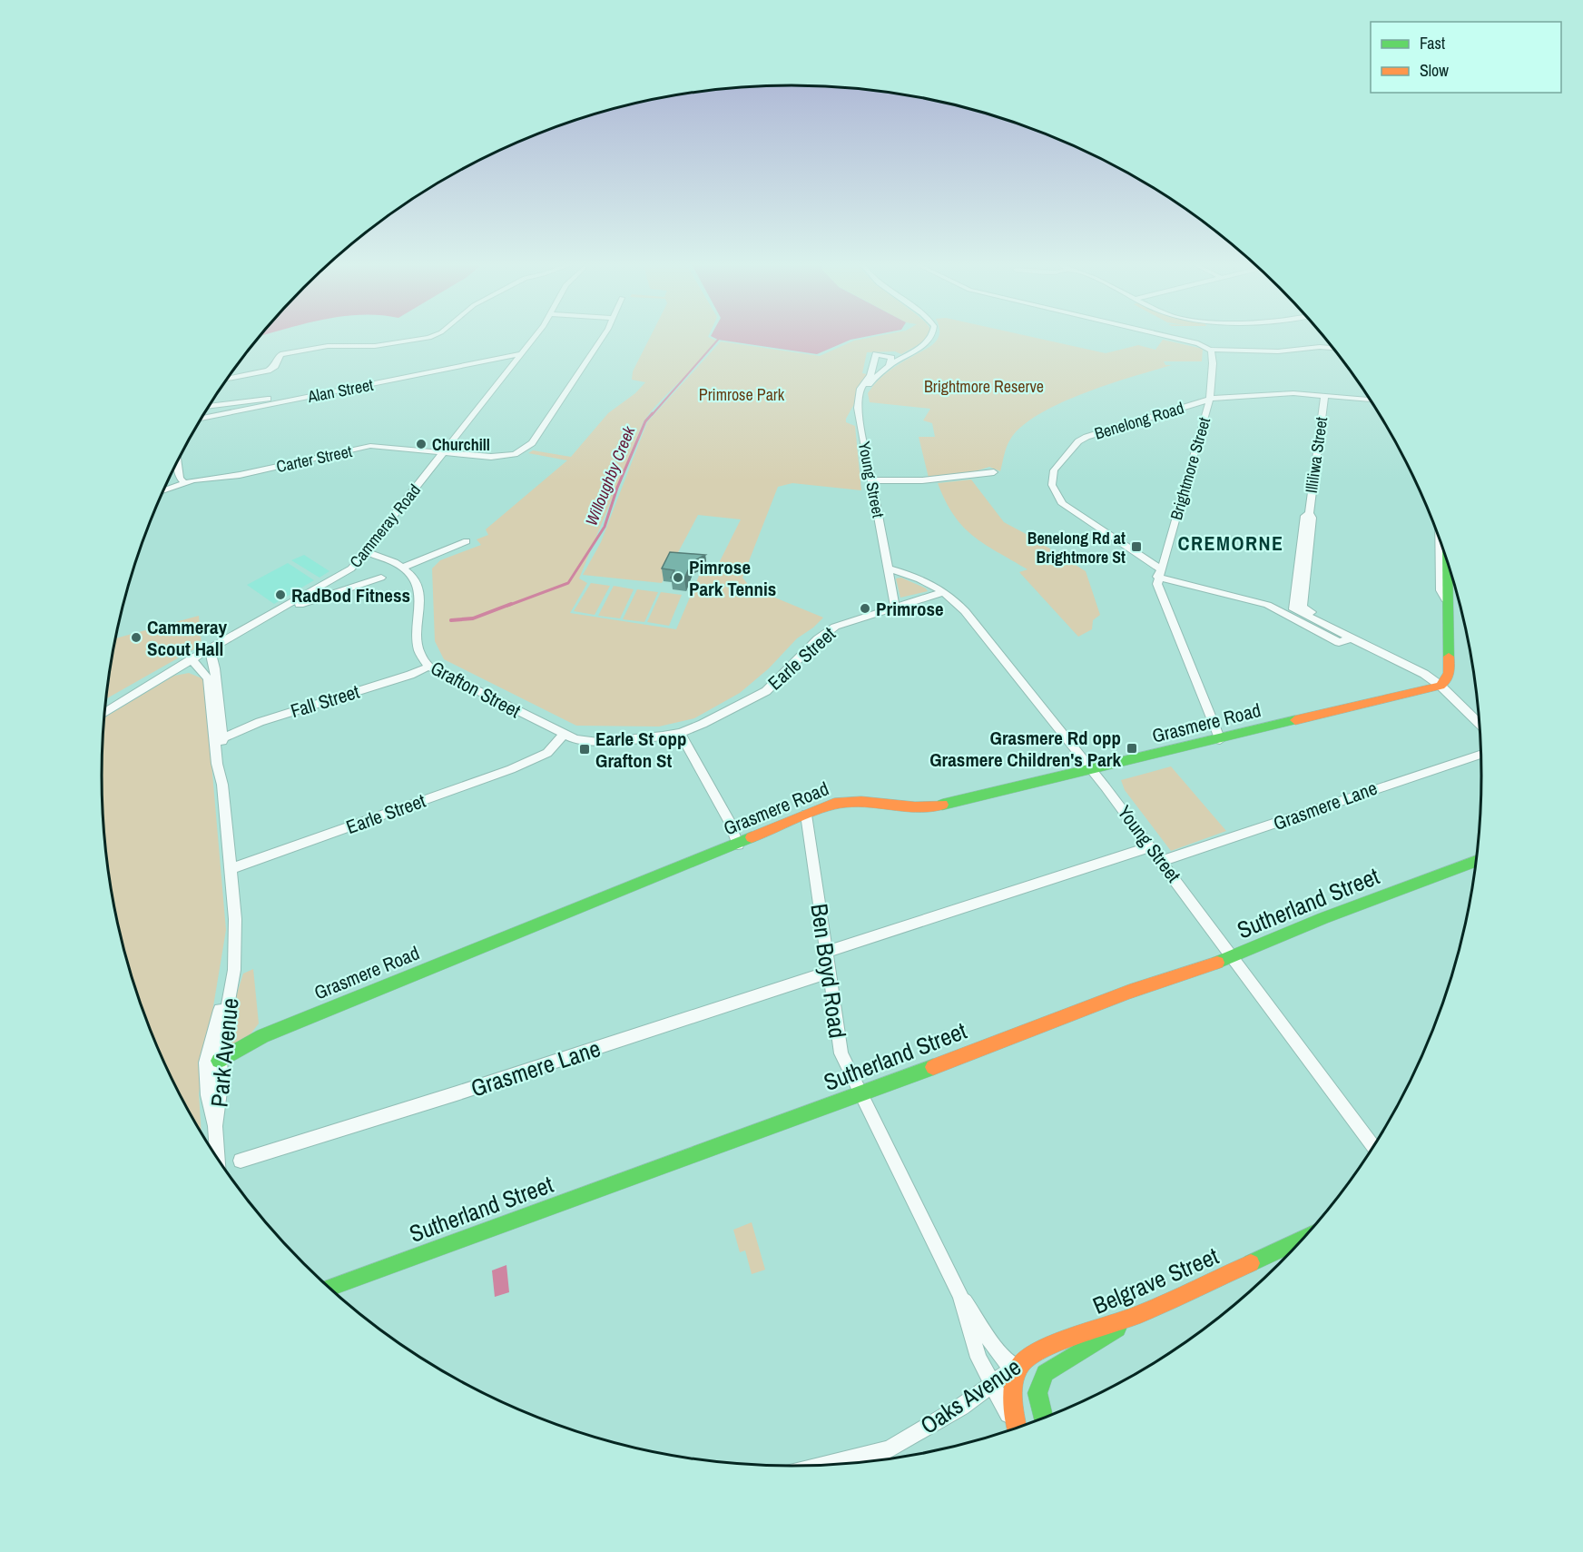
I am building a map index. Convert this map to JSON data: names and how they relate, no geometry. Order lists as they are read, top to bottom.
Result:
{
  "streets": {
    "street": [
      "Alan Street",
      "Benelong Road",
      "Illiliwa Street",
      "Carter Street",
      "Brightmore Street",
      "Young Street",
      "Cammeray Road",
      "Earle Street",
      "Grafton Street",
      "Fall Street",
      "Grasmere Road",
      "Grasmere Lane",
      "Sutherland Street",
      "Ben Boyd Road",
      "Park Avenue",
      "Belgrave Street",
      "Oaks Avenue"
    ]
  },
  "crossings": [
    ["Alan Street", "Cammeray Road"],
    ["Benelong Road", "Illiliwa Street"],
    ["Benelong Road", "Brightmore Street"],
    ["Illiliwa Street", "Grasmere Road"],
    ["Carter Street", "Cammeray Road"],
    ["Young Street", "Earle Street"],
    ["Young Street", "Grasmere Road"],
    ["Young Street", "Grasmere Lane"],
    ["Young Street", "Sutherland Street"],
    ["Cammeray Road", "Grafton Street"],
    ["Cammeray Road", "Park Avenue"],
    ["Earle Street", "Grafton Street"],
    ["Earle Street", "Park Avenue"],
    ["Grafton Street", "Fall Street"],
    ["Fall Street", "Park Avenue"],
    ["Grasmere Road", "Ben Boyd Road"],
    ["Grasmere Road", "Park Avenue"],
    ["Grasmere Lane", "Ben Boyd Road"],
    ["Sutherland Street", "Ben Boyd Road"],
    ["Ben Boyd Road", "Oaks Avenue"],
    ["Belgrave Street", "Oaks Avenue"]
  ],
  "districts": ["CREMORNE"],
  "water": ["Willoughby Creek"],
  "parks": ["Brightmore Reserve", "Primrose Park"],
  "places": {
    "other": [
      "Churchill",
      "Pimrose Park Tennis",
      "RadBod Fitness",
      "Primrose",
      "Cammeray Scout Hall"
    ],
    "transit": ["Benelong Rd at Brightmore St", "Grasmere Rd opp Grasmere Children's Park", "Earle St opp Grafton St"]
  },
  "legend": ["Fast", "Slow"]
}
